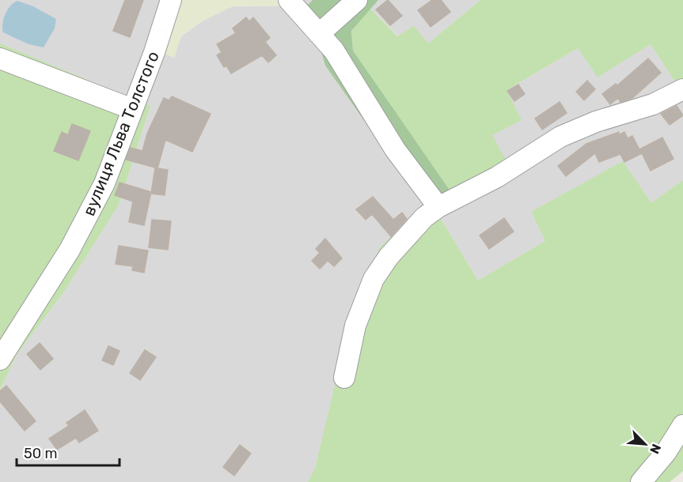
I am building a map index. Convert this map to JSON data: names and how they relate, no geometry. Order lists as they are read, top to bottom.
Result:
{
  "streets": {
    "street": ["вулиця Льва Толстого"]
  },
  "scale_bar": "50 m",
  "north": "bottom right"
}
